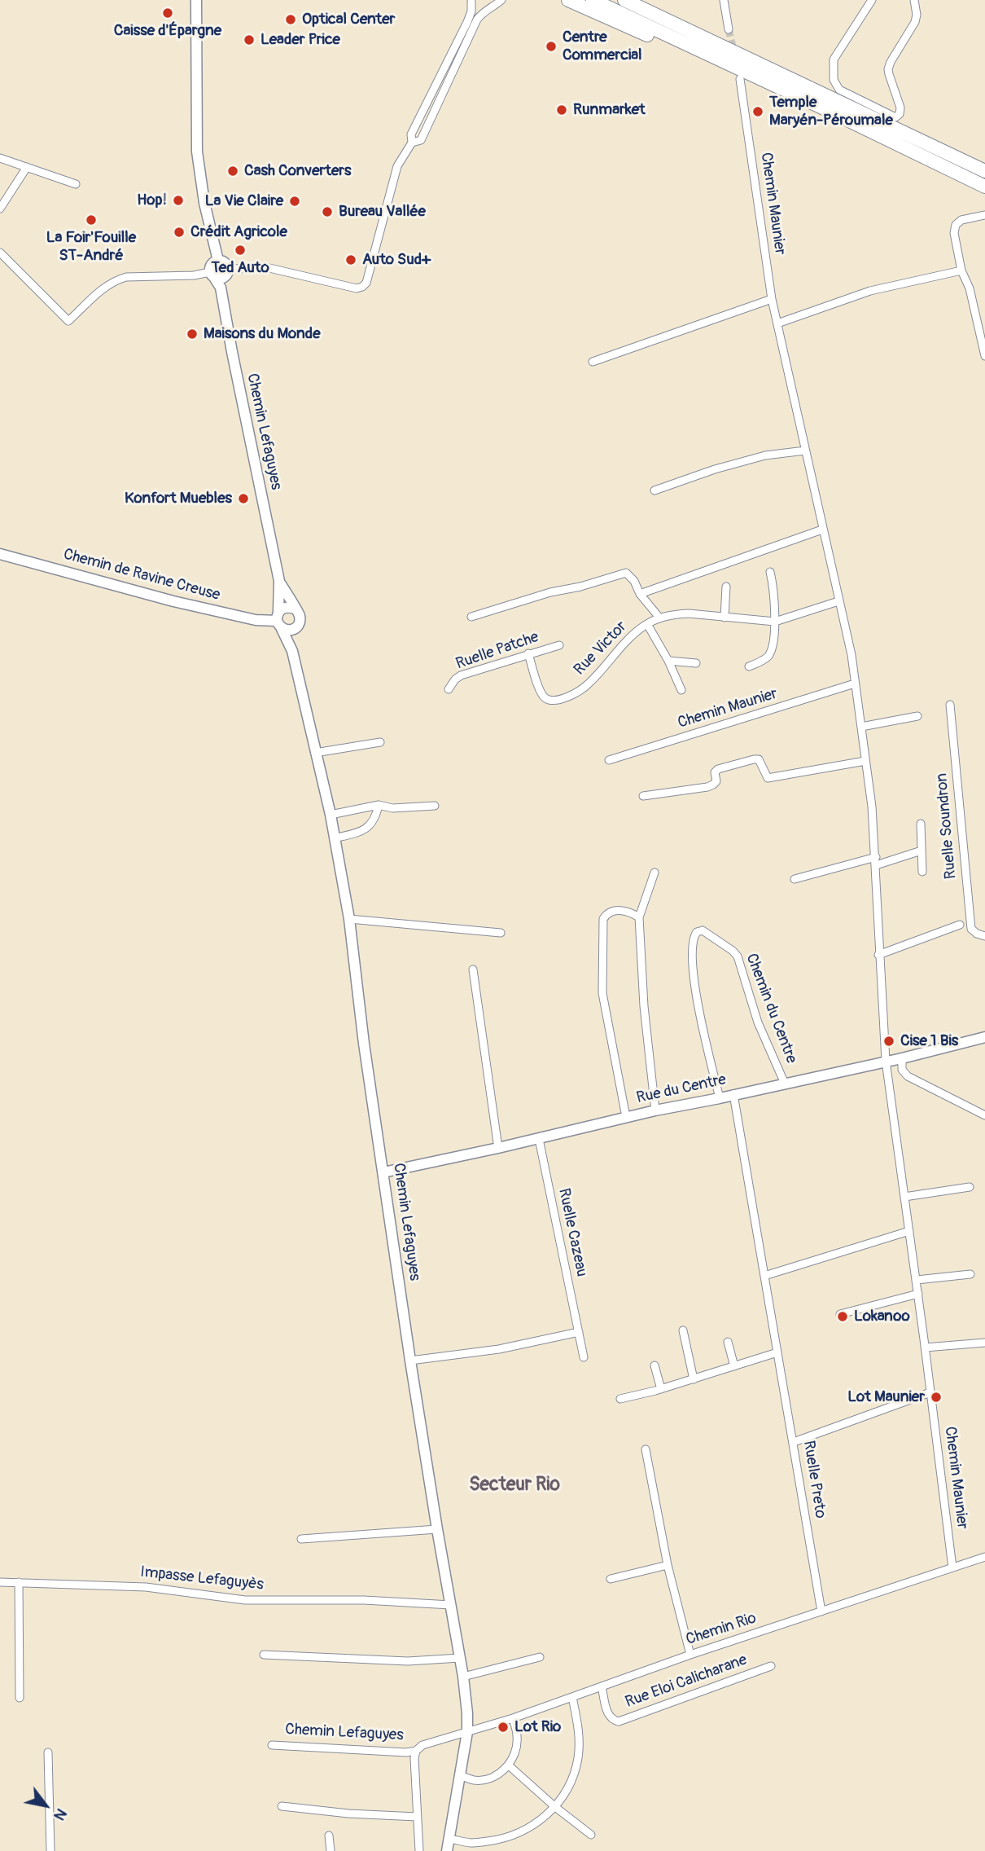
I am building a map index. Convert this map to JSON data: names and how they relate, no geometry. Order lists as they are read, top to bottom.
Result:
{
  "streets": {
    "main road": ["Chemin Lefaguyes", "Chemin de Ravine Creuse", "Rue du Centre"],
    "street": [
      "Chemin Maunier",
      "Rue Victor",
      "Ruelle Patche",
      "Ruelle Soundron",
      "Chemin du Centre",
      "Ruelle Cazeau",
      "Ruelle Preto",
      "Impasse Lefaguyès",
      "Chemin Rio",
      "Rue Eloi Calicharane"
    ]
  },
  "crossings": [
    ["Chemin Maunier", "Rue Victor"],
    ["Chemin Maunier", "Rue du Centre"],
    ["Chemin Maunier", "Chemin Rio"],
    ["Chemin Lefaguyes", "Chemin de Ravine Creuse"],
    ["Chemin Lefaguyes", "Rue du Centre"],
    ["Chemin Lefaguyes", "Impasse Lefaguyès"],
    ["Chemin Lefaguyes", "Chemin Rio"],
    ["Rue Victor", "Ruelle Patche"],
    ["Chemin du Centre", "Rue du Centre"],
    ["Rue du Centre", "Ruelle Cazeau"],
    ["Rue du Centre", "Ruelle Preto"],
    ["Ruelle Preto", "Chemin Rio"],
    ["Chemin Rio", "Rue Eloi Calicharane"]
  ],
  "districts": ["Secteur Rio"],
  "places": [
    "Caisse d'Épargne",
    "Optical Center",
    "Leader Price",
    "Centre Commercial",
    "Runmarket",
    "Temple Maryén-Péroumale",
    "Cash Converters",
    "Hop!",
    "La Vie Claire",
    "Bureau Vallée",
    "La Foir'Fouille ST-André",
    "Crédit Agricole",
    "Ted Auto",
    "Auto Sud+",
    "Maisons du Monde",
    "Konfort Muebles",
    "Cise 1 Bis",
    "Lokanoo",
    "Lot Maunier",
    "Lot Rio"
  ],
  "north": "bottom right"
}
